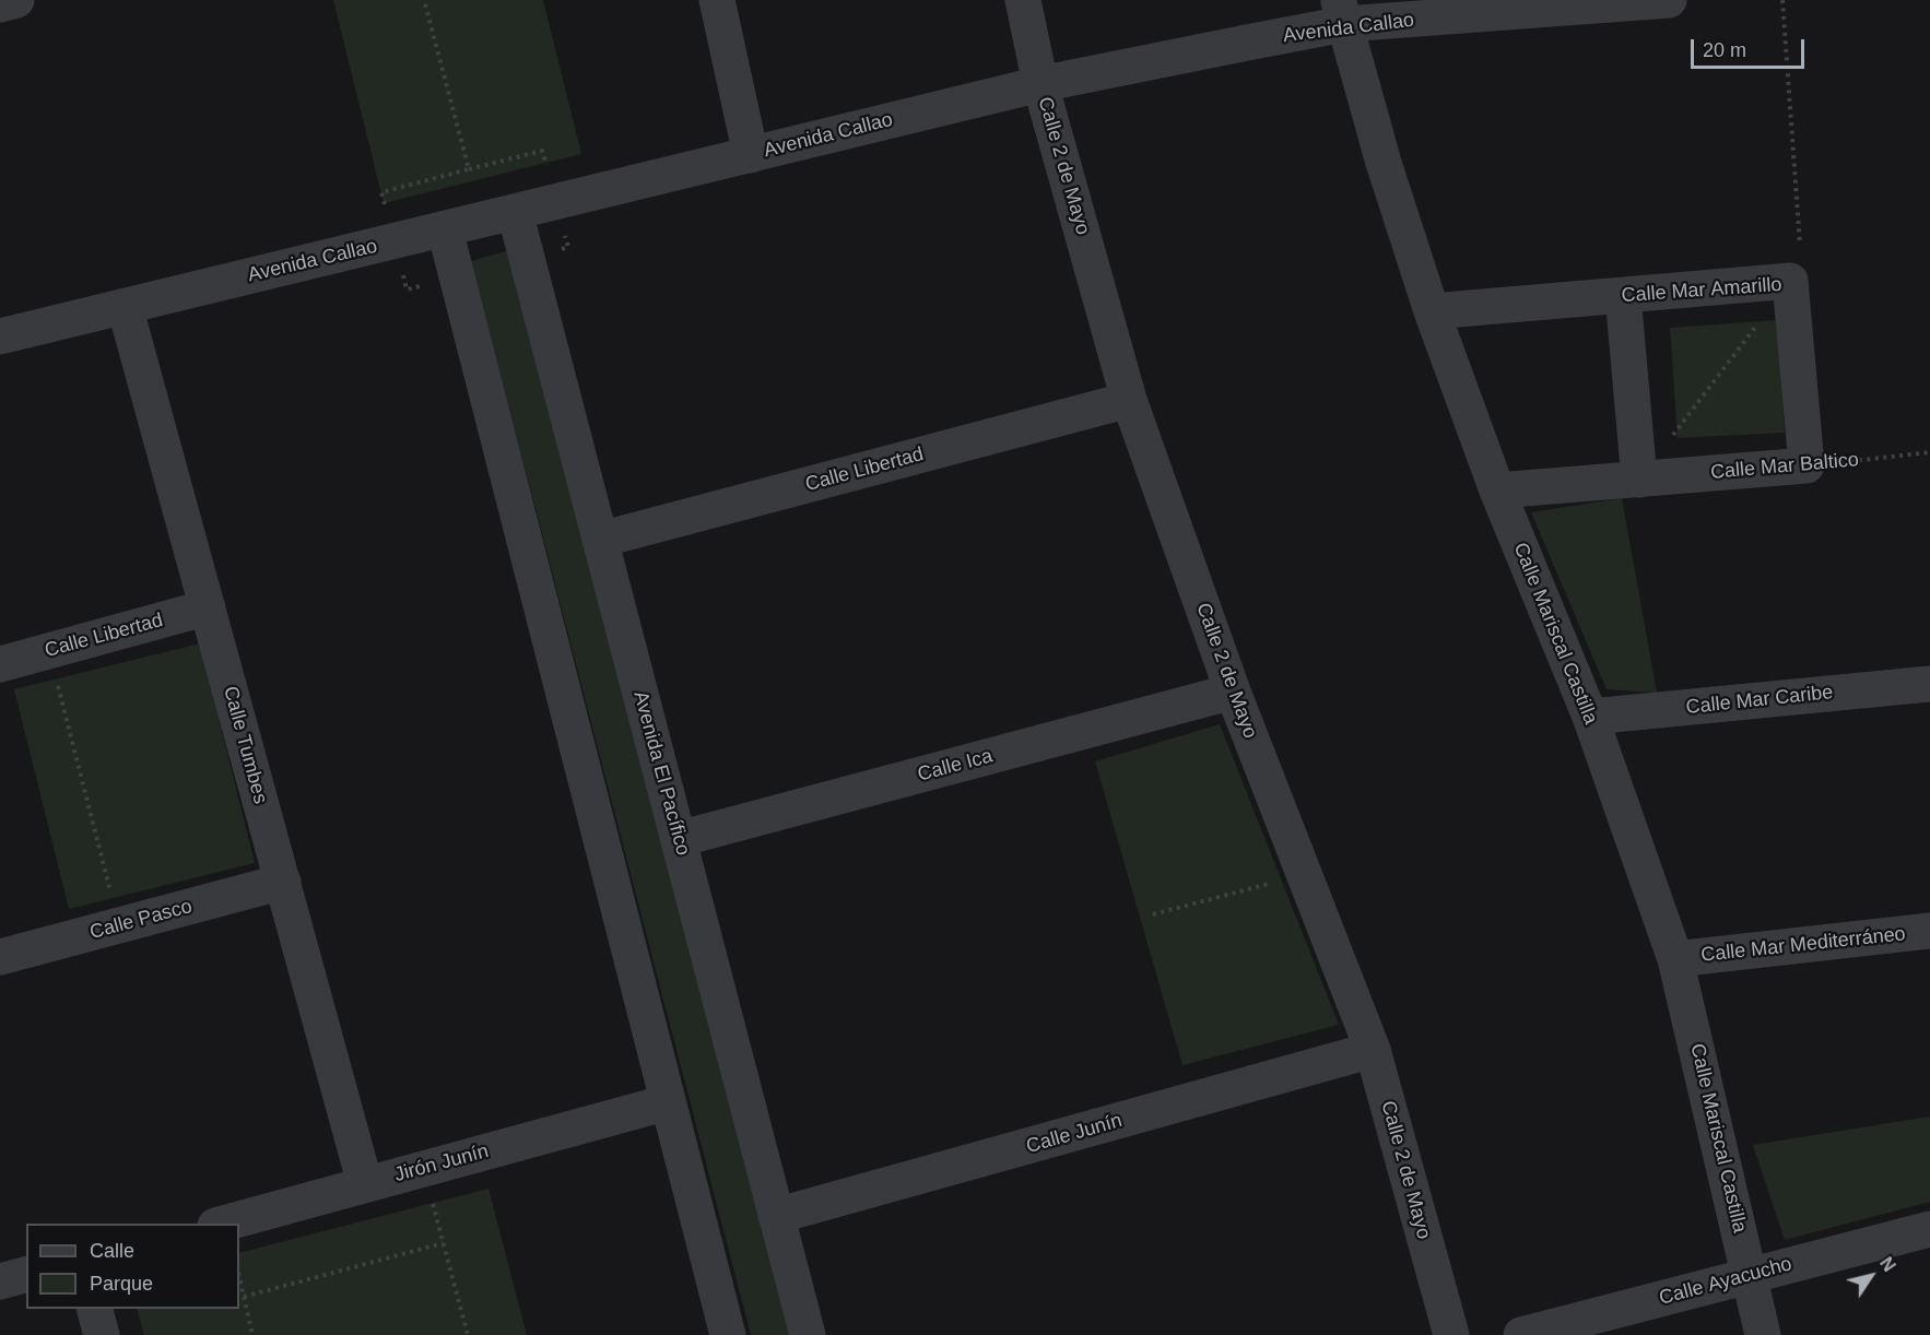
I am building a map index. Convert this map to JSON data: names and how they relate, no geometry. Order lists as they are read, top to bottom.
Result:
{
  "streets": {
    "street": [
      "Avenida Callao",
      "Calle 2 de Mayo",
      "Calle Mar Amarillo",
      "Calle Mar Baltico",
      "Calle Libertad",
      "Calle Mariscal Castilla",
      "Calle Mar Caribe",
      "Calle Tumbes",
      "Calle Ica",
      "Avenida El Pacífico",
      "Calle Pasco",
      "Calle Mar Mediterráneo",
      "Calle Junín",
      "Jirón Junín",
      "Calle Ayacucho"
    ]
  },
  "crossings": [
    ["Avenida Callao", "Calle 2 de Mayo"],
    ["Avenida Callao", "Calle Mariscal Castilla"],
    ["Avenida Callao", "Calle Tumbes"],
    ["Avenida Callao", "Avenida El Pacífico"],
    ["Calle 2 de Mayo", "Calle Libertad"],
    ["Calle 2 de Mayo", "Calle Ica"],
    ["Calle 2 de Mayo", "Calle Junín"],
    ["Calle Mar Amarillo", "Calle Mar Baltico"],
    ["Calle Mar Amarillo", "Calle Mariscal Castilla"],
    ["Calle Mar Baltico", "Calle Mariscal Castilla"],
    ["Calle Libertad", "Calle Tumbes"],
    ["Calle Libertad", "Avenida El Pacífico"],
    ["Calle Mariscal Castilla", "Calle Mar Caribe"],
    ["Calle Mariscal Castilla", "Calle Mar Mediterráneo"],
    ["Calle Mariscal Castilla", "Calle Ayacucho"],
    ["Calle Tumbes", "Calle Pasco"],
    ["Calle Tumbes", "Jirón Junín"],
    ["Calle Ica", "Avenida El Pacífico"],
    ["Avenida El Pacífico", "Calle Junín"]
  ],
  "legend": ["Calle", "Parque"],
  "scale_bar": "20 m",
  "north": "top right"
}
